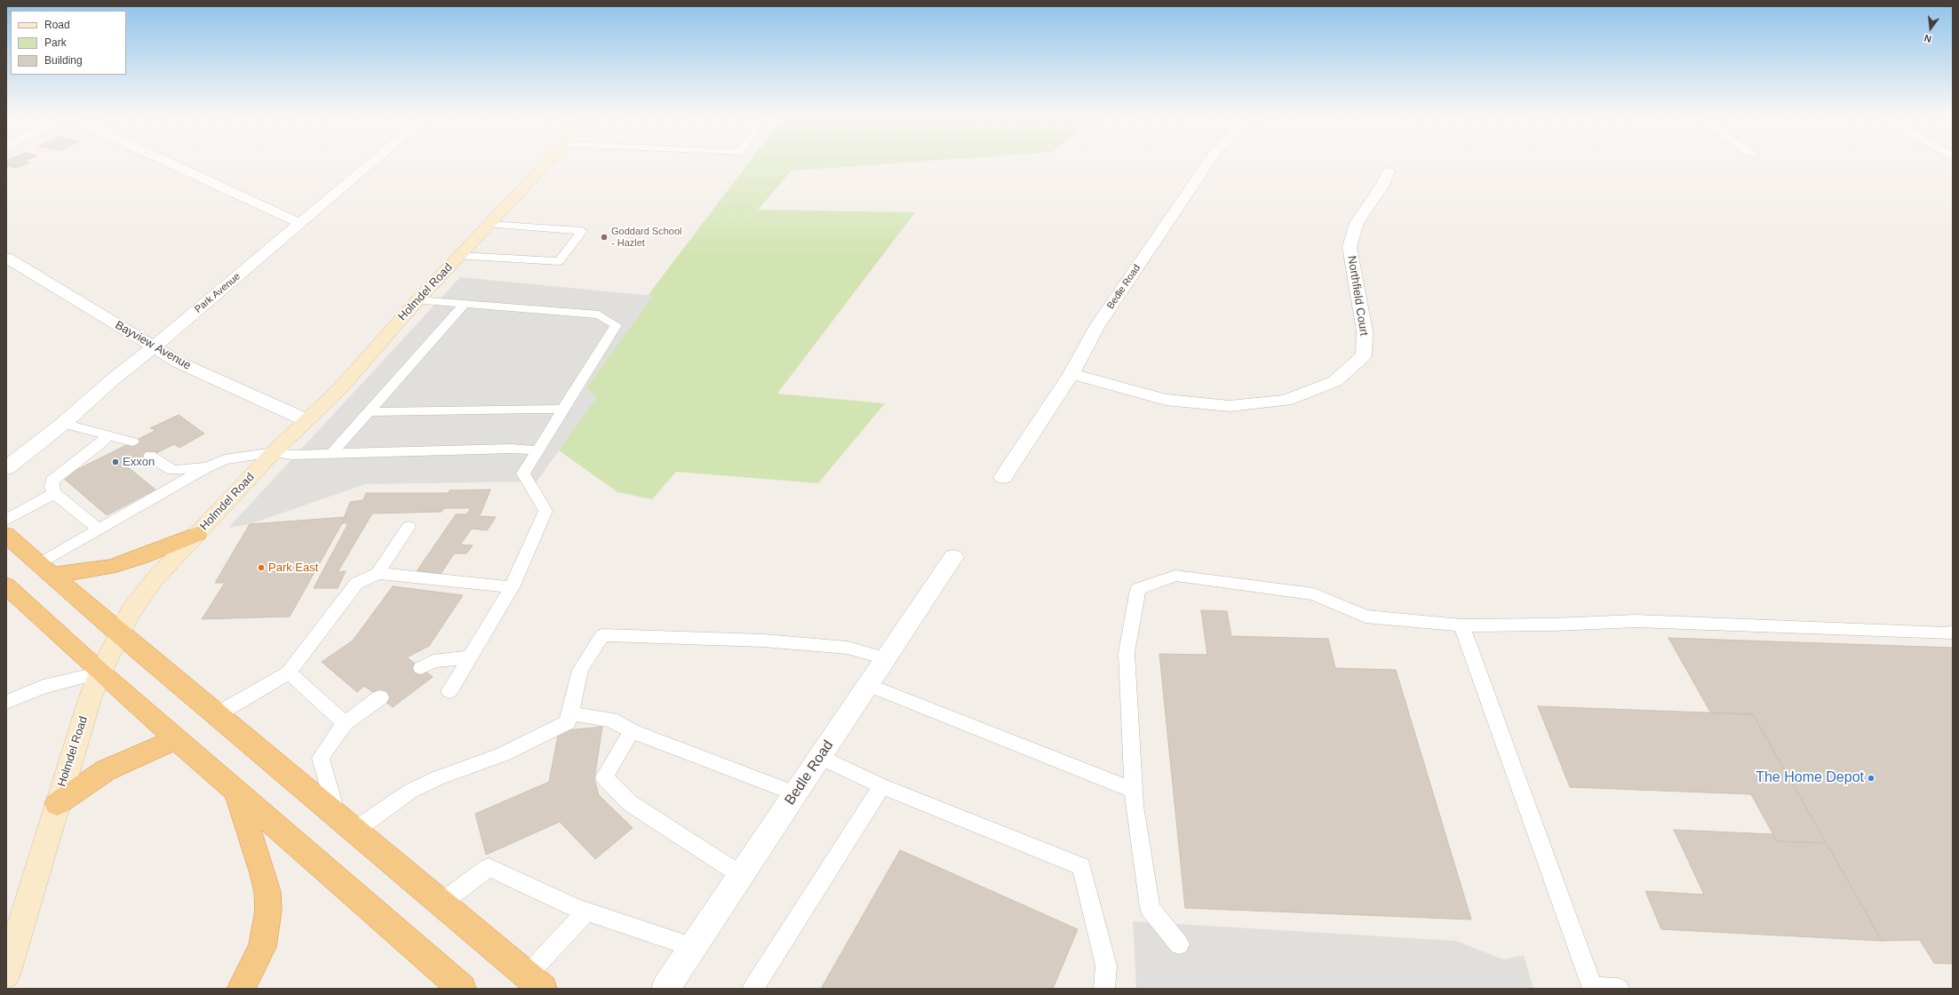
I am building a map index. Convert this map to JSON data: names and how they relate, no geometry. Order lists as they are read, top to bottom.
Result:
{
  "streets": {
    "main road": ["Holmdel Road"],
    "street": [
      "Bedle Road",
      "Park Avenue",
      "Northfield Court",
      "Bayview Avenue"
    ]
  },
  "crossings": [
    ["Bedle Road", "Northfield Court"],
    ["Holmdel Road", "Bayview Avenue"],
    ["Park Avenue", "Bayview Avenue"]
  ],
  "places": [
    "Goddard School - Hazlet",
    "Exxon",
    "Park East",
    "The Home Depot"
  ],
  "legend": ["Road", "Park", "Building"],
  "north": "bottom"
}
